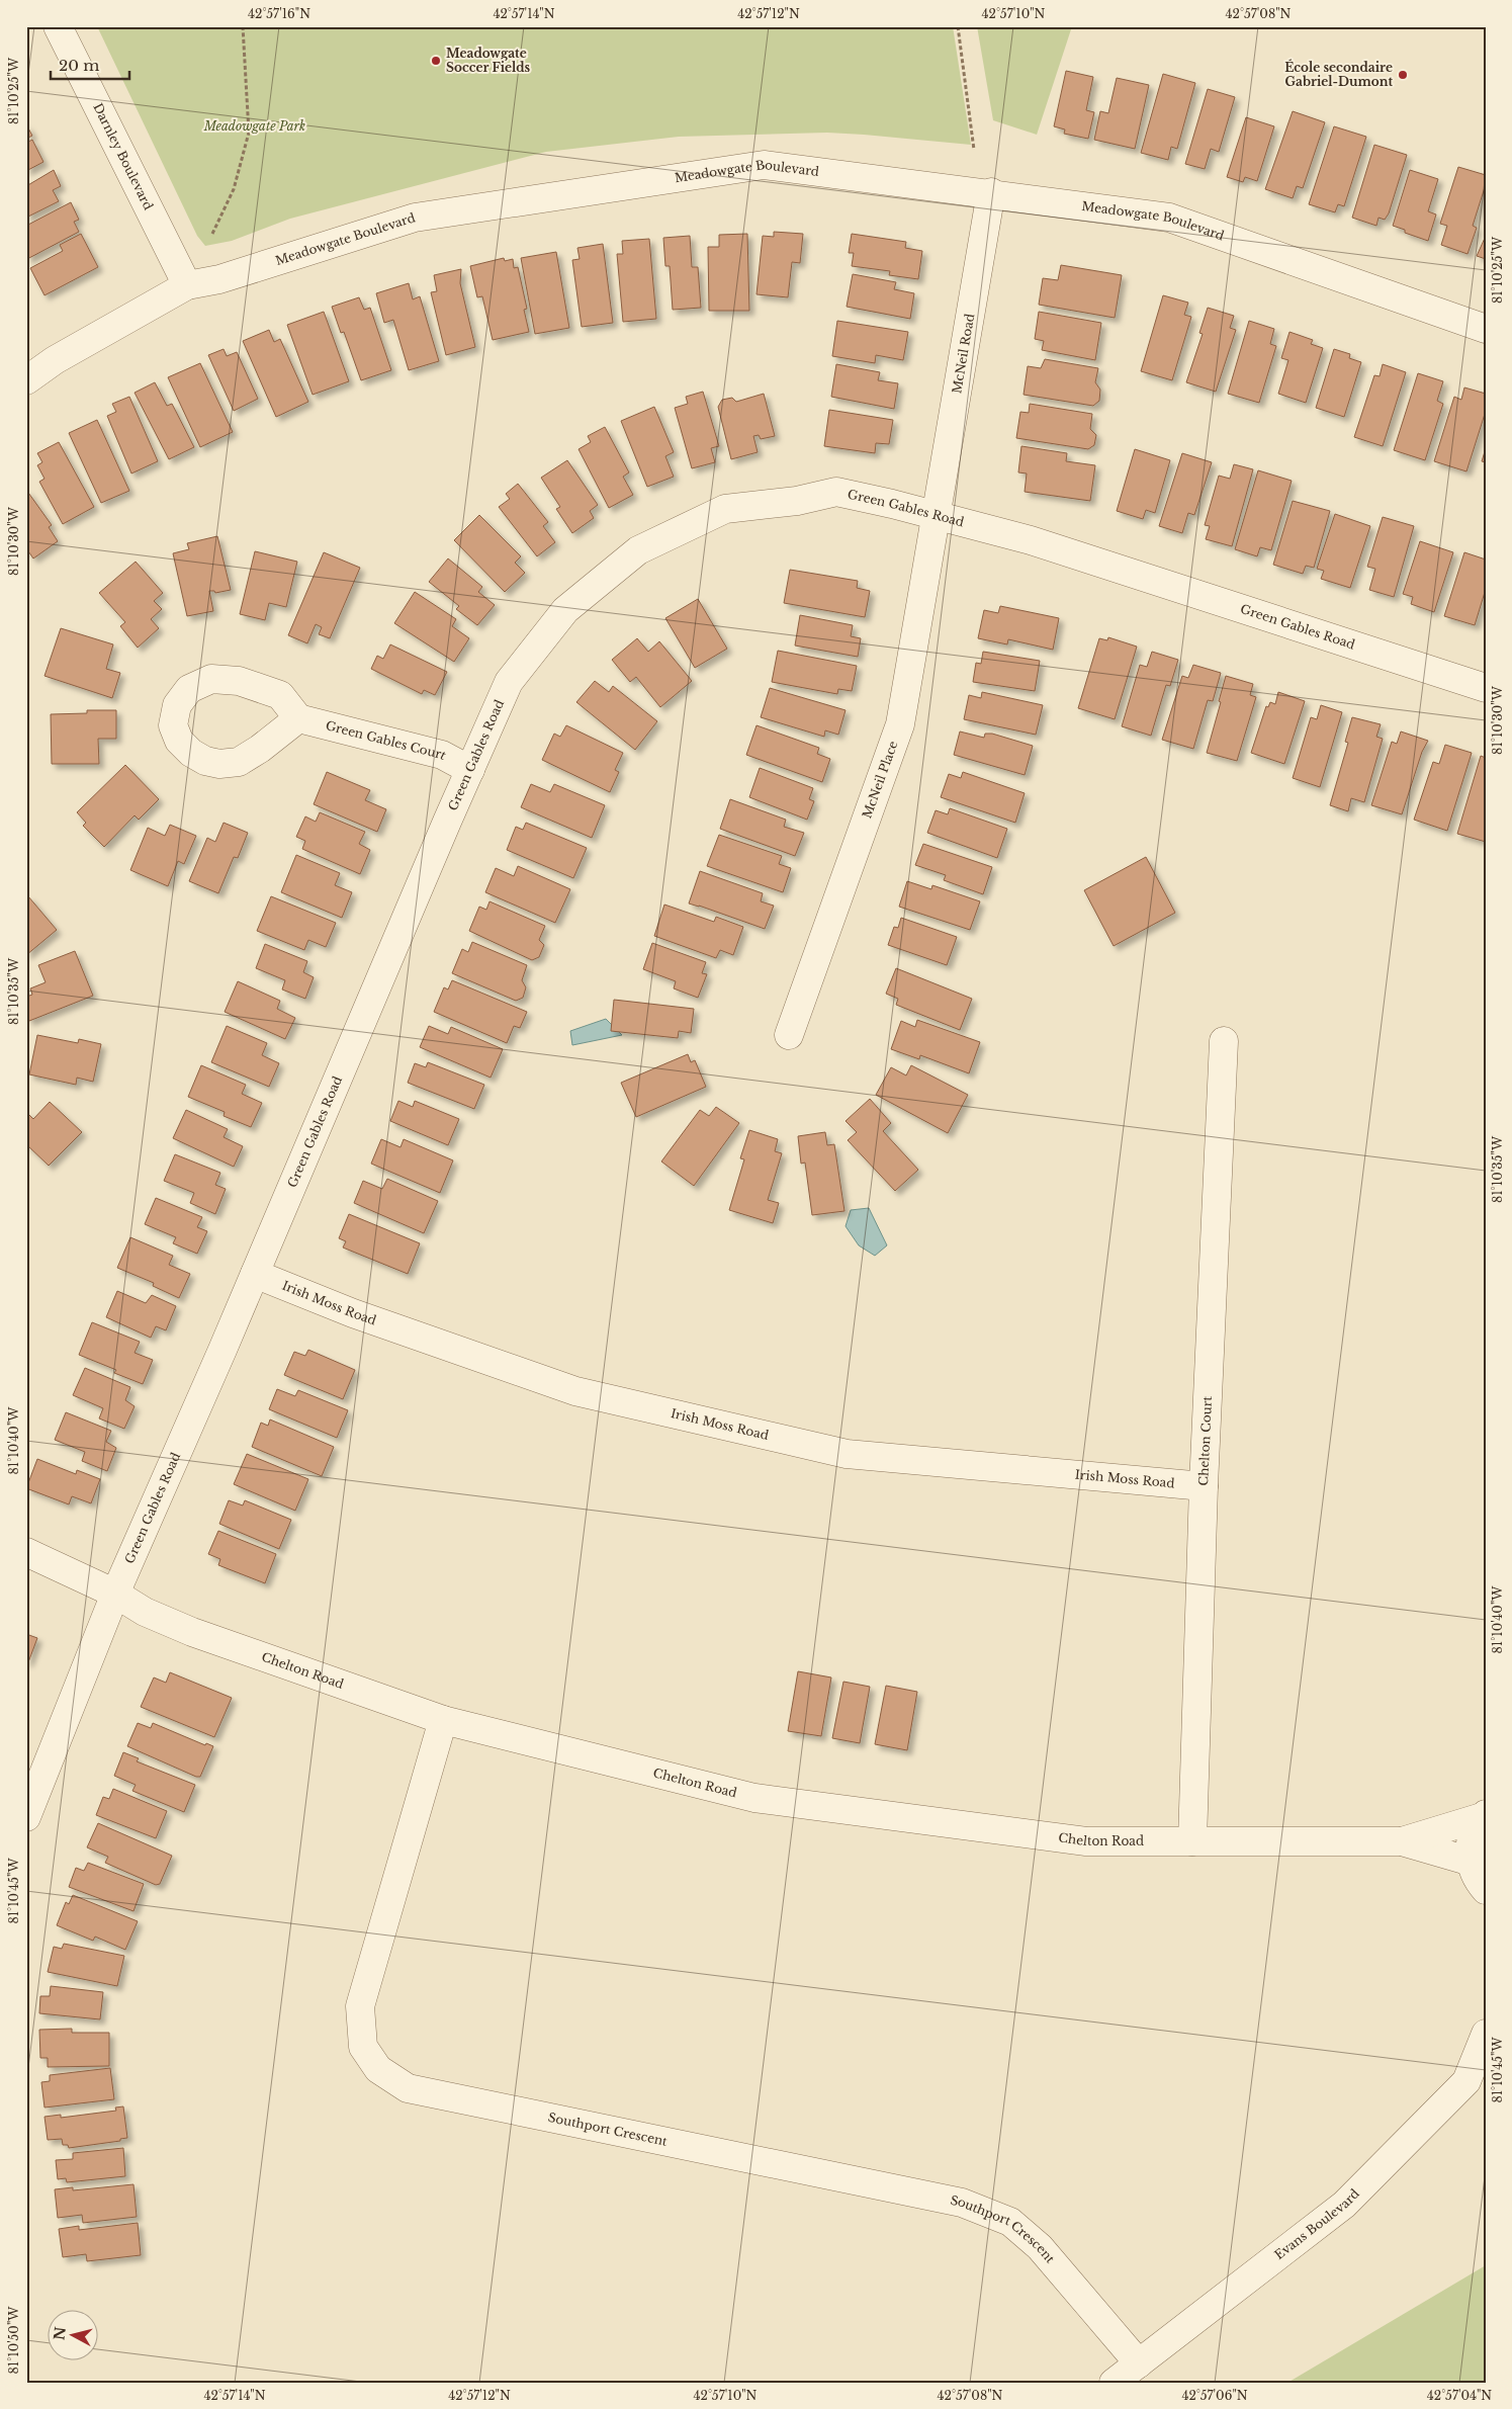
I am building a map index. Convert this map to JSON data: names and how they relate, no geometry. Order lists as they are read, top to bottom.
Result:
{
  "streets": {
    "street": [
      "Darnley Boulevard",
      "Meadowgate Boulevard",
      "McNeil Road",
      "Green Gables Road",
      "Green Gables Court",
      "McNeil Place",
      "Irish Moss Road",
      "Chelton Court",
      "Chelton Road",
      "Southport Crescent",
      "Evans Boulevard"
    ]
  },
  "crossings": [
    ["Darnley Boulevard", "Meadowgate Boulevard"],
    ["Meadowgate Boulevard", "McNeil Road"],
    ["McNeil Road", "Green Gables Road"],
    ["McNeil Road", "McNeil Place"],
    ["Green Gables Road", "Green Gables Court"],
    ["Green Gables Road", "McNeil Place"],
    ["Green Gables Road", "Irish Moss Road"],
    ["Green Gables Road", "Chelton Road"],
    ["Irish Moss Road", "Chelton Court"],
    ["Chelton Court", "Chelton Road"],
    ["Chelton Road", "Southport Crescent"],
    ["Southport Crescent", "Evans Boulevard"]
  ],
  "parks": ["Meadowgate Park"],
  "places": ["Meadowgate Soccer Fields", "École secondaire Gabriel-Dumont"],
  "scale_bar": "20 m",
  "north": "left",
  "coordinates": [
    "42°57'16\"N",
    "42°57'14\"N",
    "42°57'12\"N",
    "42°57'10\"N",
    "42°57'08\"N",
    "81°10'25\"W",
    "81°10'30\"W",
    "81°10'35\"W",
    "81°10'40\"W",
    "81°10'45\"W",
    "81°10'50\"W",
    "42°57'06\"N",
    "42°57'04\"N"
  ]
}
